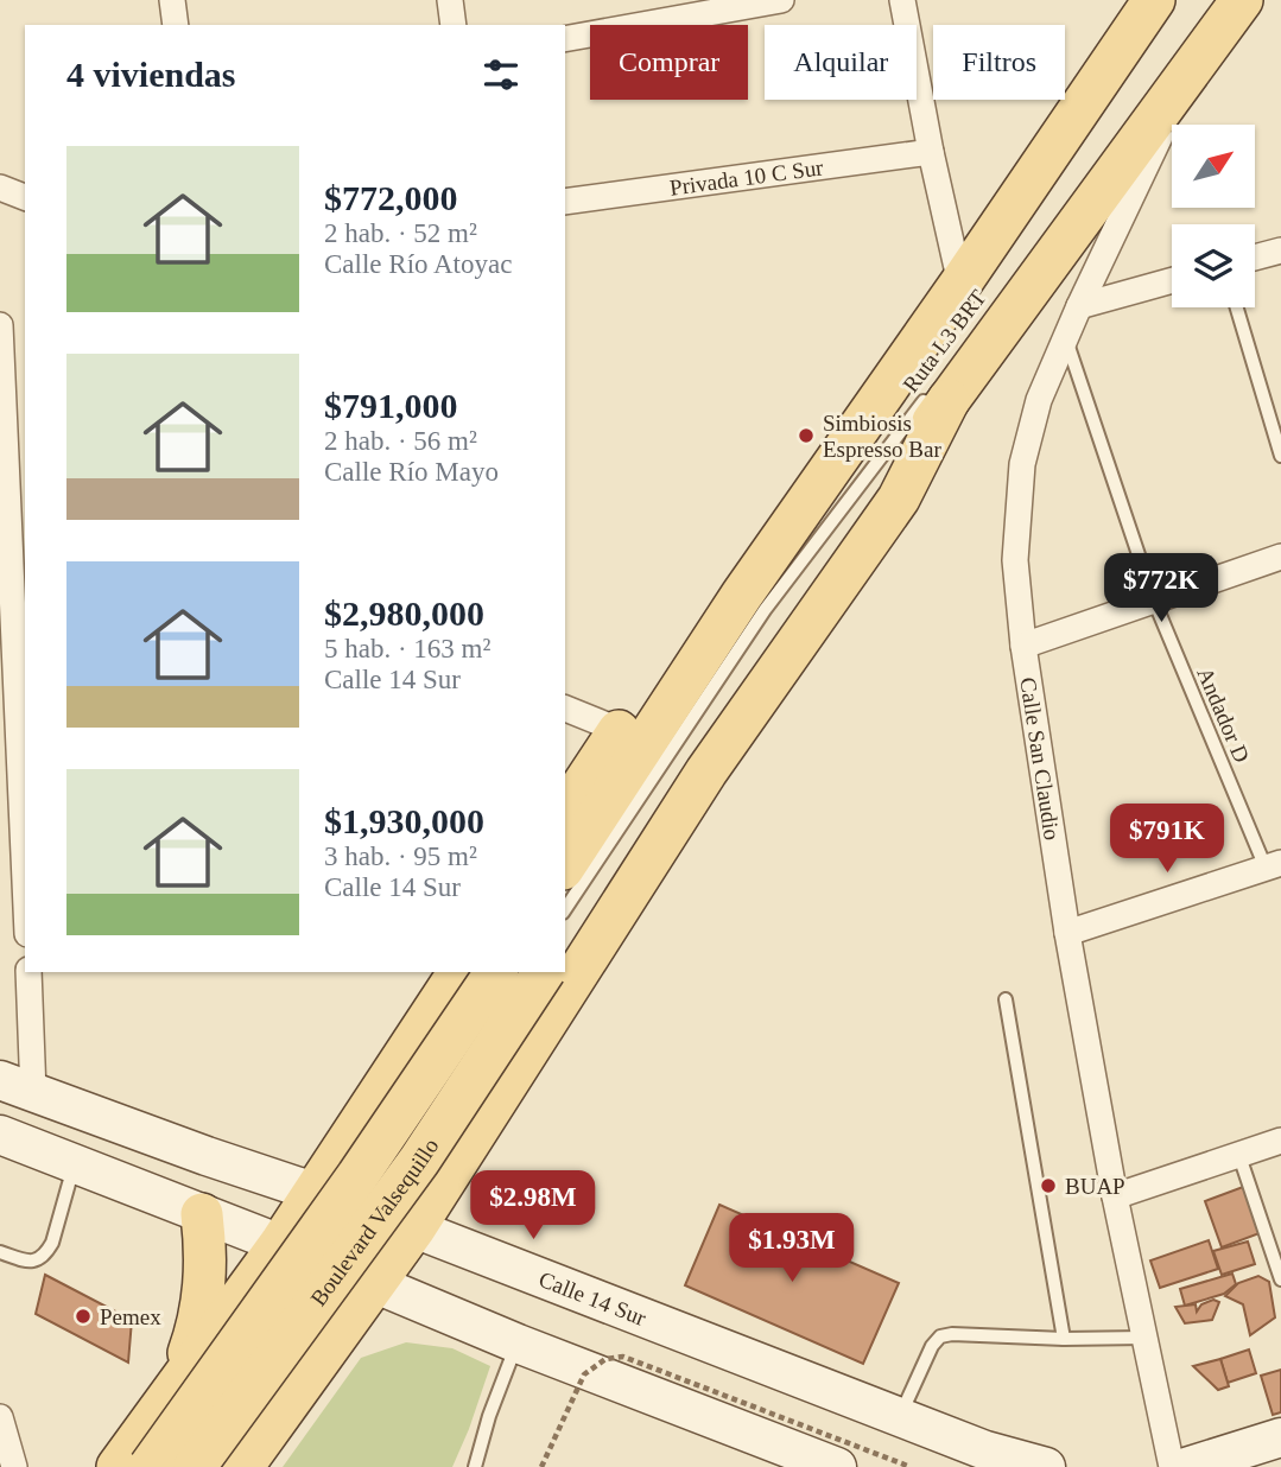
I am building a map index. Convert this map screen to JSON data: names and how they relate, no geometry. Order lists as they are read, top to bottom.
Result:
{
  "streets": {
    "main road": ["Boulevard Valsequillo", "Calle 14 Sur"],
    "street": ["Privada 10 C Sur", "Calle San Claudio"],
    "lane": ["Andador D"]
  },
  "crossings": [
    ["Andador D", "Calle San Claudio"]
  ],
  "places": ["Simbiosis Espresso Bar", "BUAP", "Pemex"],
  "north": "top right",
  "page": {
    "chip": ["Comprar", "Alquilar", "Filtros"],
    "heading": "4 viviendas",
    "list": [
      {
        "name": "$772,000",
        "note": "2 hab. · 52 m² · Calle Río Atoyac"
      },
      {
        "name": "$791,000",
        "note": "2 hab. · 56 m² · Calle Río Mayo"
      },
      {
        "name": "$2,980,000",
        "note": "5 hab. · 163 m² · Calle 14 Sur"
      },
      {
        "name": "$1,930,000",
        "note": "3 hab. · 95 m² · Calle 14 Sur"
      }
    ],
    "price": [
      "$772K",
      "$791K",
      "$2.98M",
      "$1.93M"
    ]
  }
}
